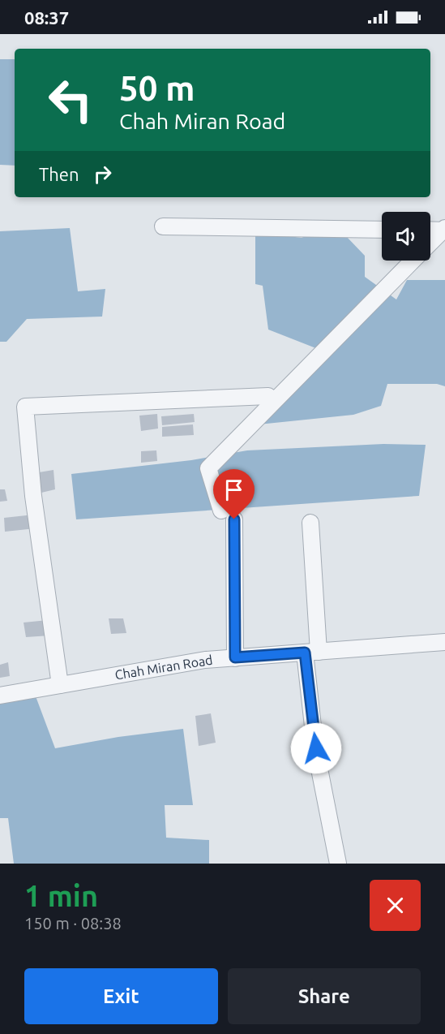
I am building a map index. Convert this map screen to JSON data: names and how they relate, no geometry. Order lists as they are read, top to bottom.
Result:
{
  "streets": {
    "street": ["Chah Miran Road"]
  },
  "page": {
    "status": "08:37",
    "turn": ["50 m", "Chah Miran Road"],
    "then": "Then",
    "heading": ["1 min", "150 m · 08:38"],
    "buttons": ["Exit", "Share"]
  }
}
